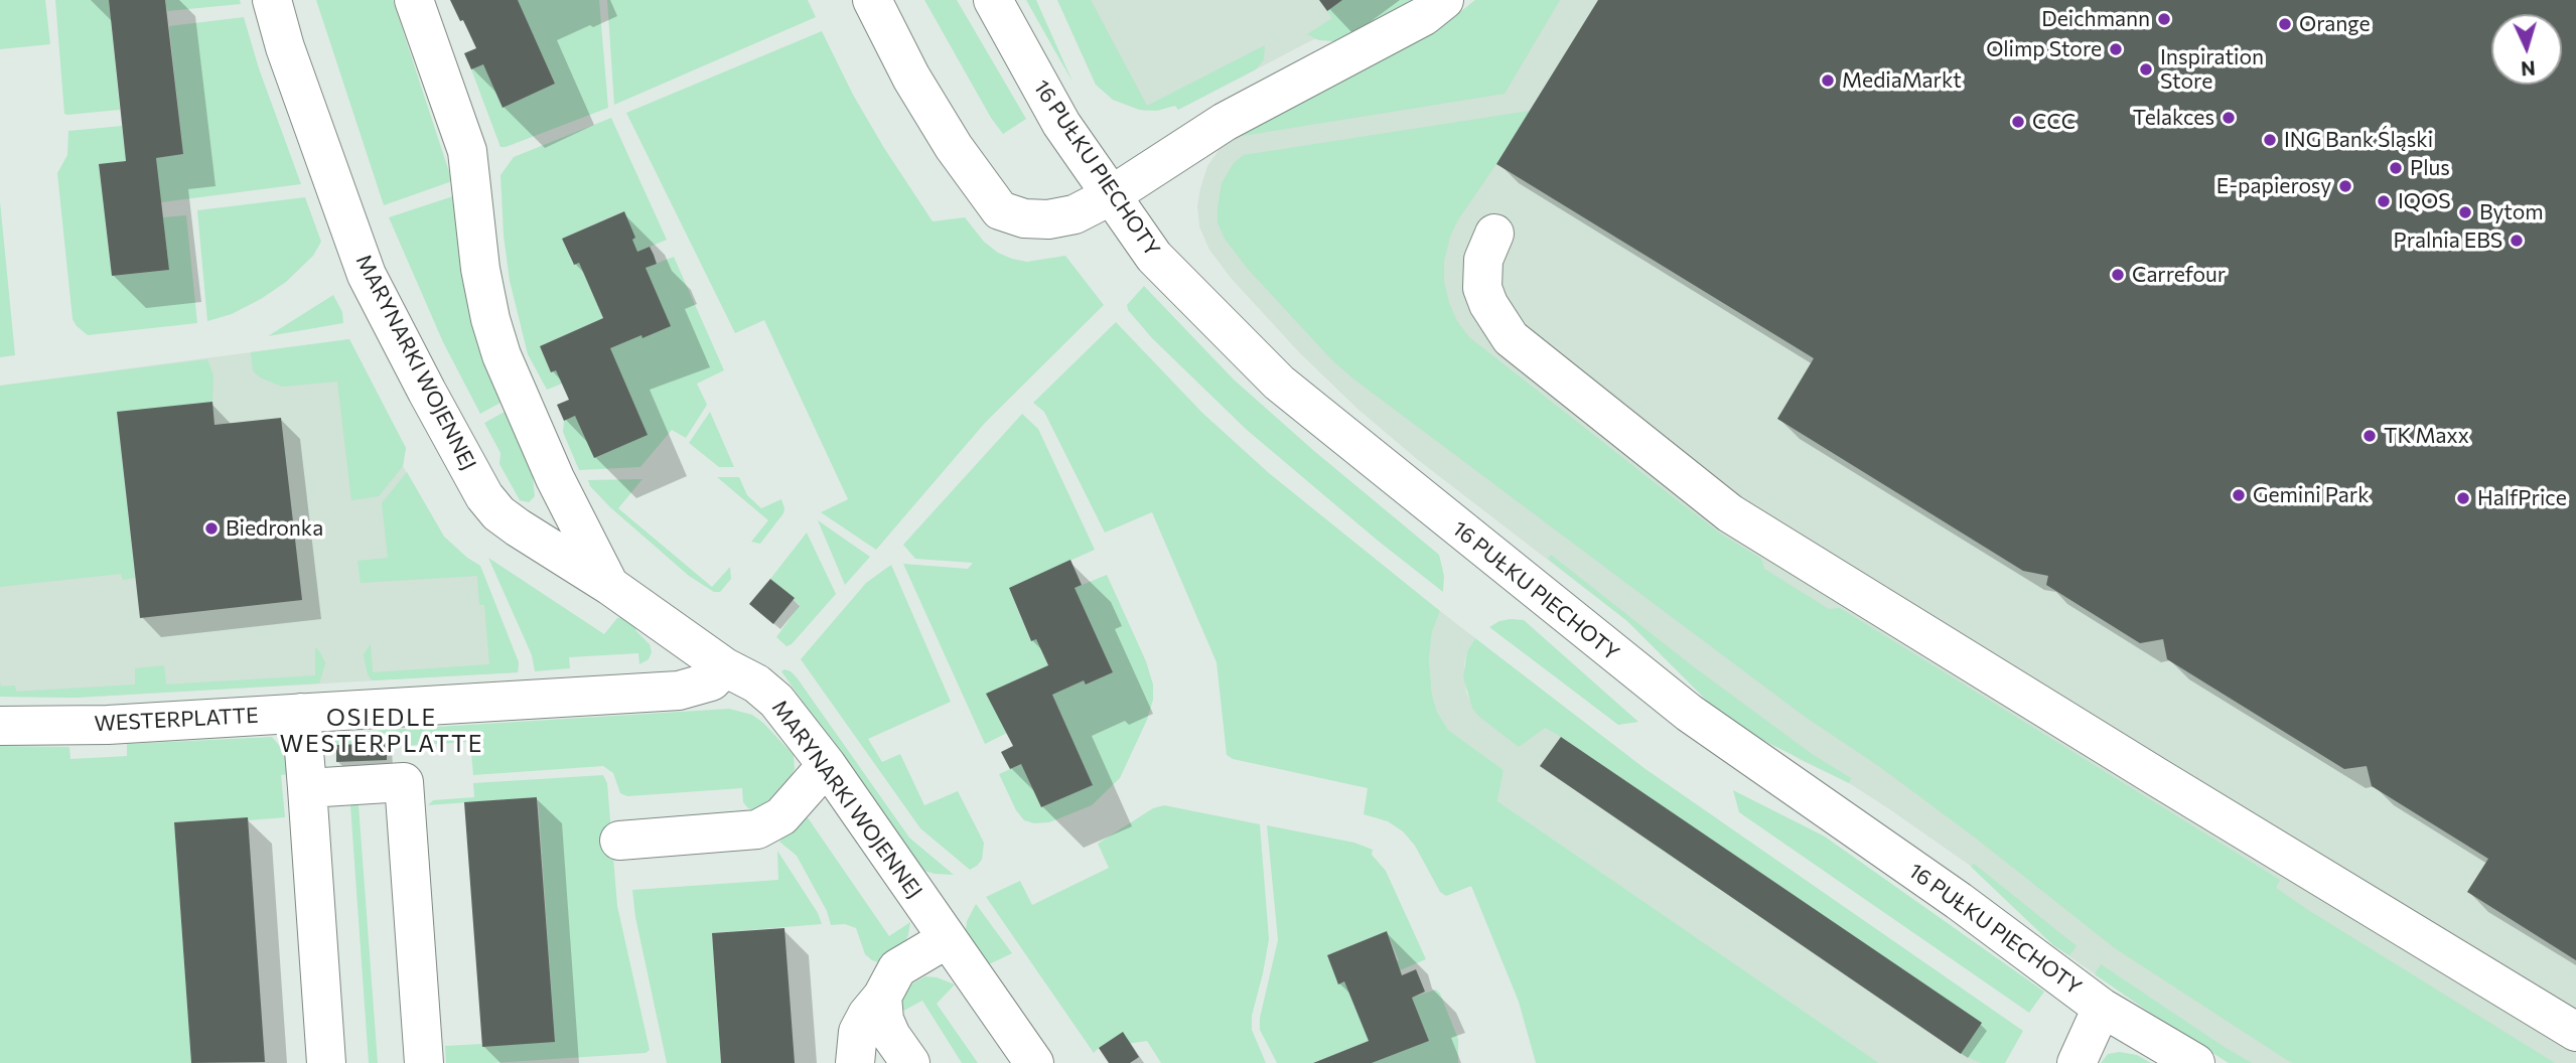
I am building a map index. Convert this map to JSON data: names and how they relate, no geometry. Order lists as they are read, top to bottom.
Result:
{
  "streets": {
    "street": ["16 PUŁKU PIECHOTY", "MARYNARKI WOJENNEJ", "WESTERPLATTE"]
  },
  "crossings": [
    ["MARYNARKI WOJENNEJ", "WESTERPLATTE"]
  ],
  "districts": ["OSIEDLE WESTERPLATTE"],
  "places": [
    "Deichmann",
    "Orange",
    "Olimp Store",
    "Inspiration Store",
    "MediaMarkt",
    "Telakces",
    "CCC",
    "ING Bank Śląski",
    "Plus",
    "E-papierosy",
    "IQOS",
    "Bytom",
    "Pralnia EBS",
    "Carrefour",
    "TK Maxx",
    "Gemini Park",
    "HalfPrice",
    "Biedronka"
  ],
  "north": "bottom"
}
